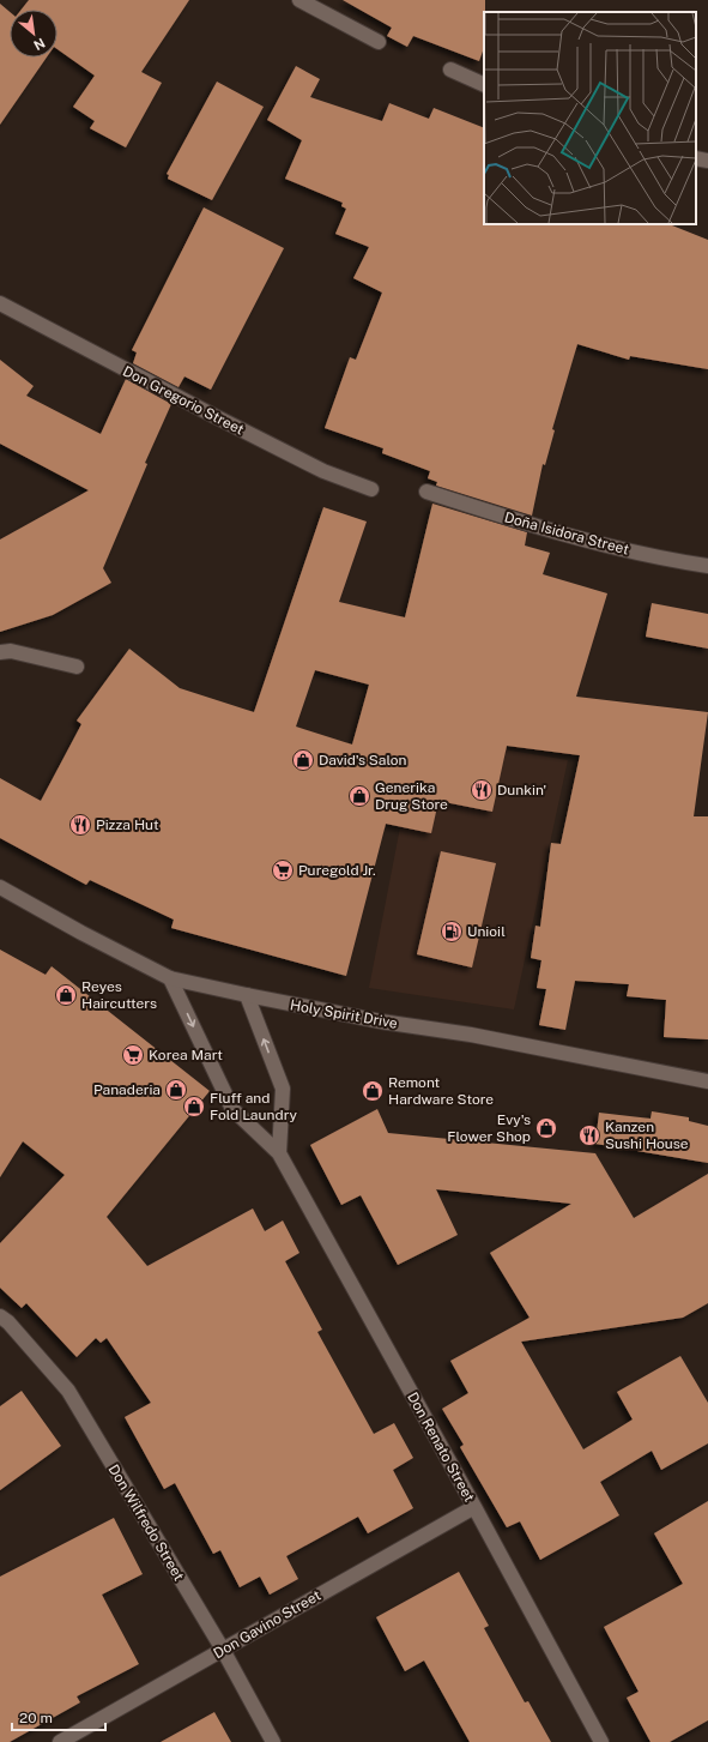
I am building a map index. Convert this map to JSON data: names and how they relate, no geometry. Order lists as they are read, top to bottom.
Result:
{
  "streets": {
    "street": [
      "Don Gregorio Street",
      "Doña Isidora Street",
      "Holy Spirit Drive",
      "Don Renato Street",
      "Don Wilfredo Street",
      "Don Gavino Street"
    ]
  },
  "crossings": [
    ["Holy Spirit Drive", "Don Renato Street"],
    ["Don Renato Street", "Don Gavino Street"],
    ["Don Wilfredo Street", "Don Gavino Street"]
  ],
  "places": {
    "shop": [
      "David's Salon",
      "Generika Drug Store",
      "Reyes Haircutters",
      "Panaderia",
      "Remont Hardware Store",
      "Fluff and Fold Laundry",
      "Evy's Flower Shop"
    ],
    "restaurant": ["Dunkin'", "Pizza Hut", "Kanzen Sushi House"],
    "supermarket": ["Puregold Jr.", "Korea Mart"],
    "fuel station": ["Unioil"]
  },
  "scale_bar": "20 m",
  "north": "bottom right"
}
